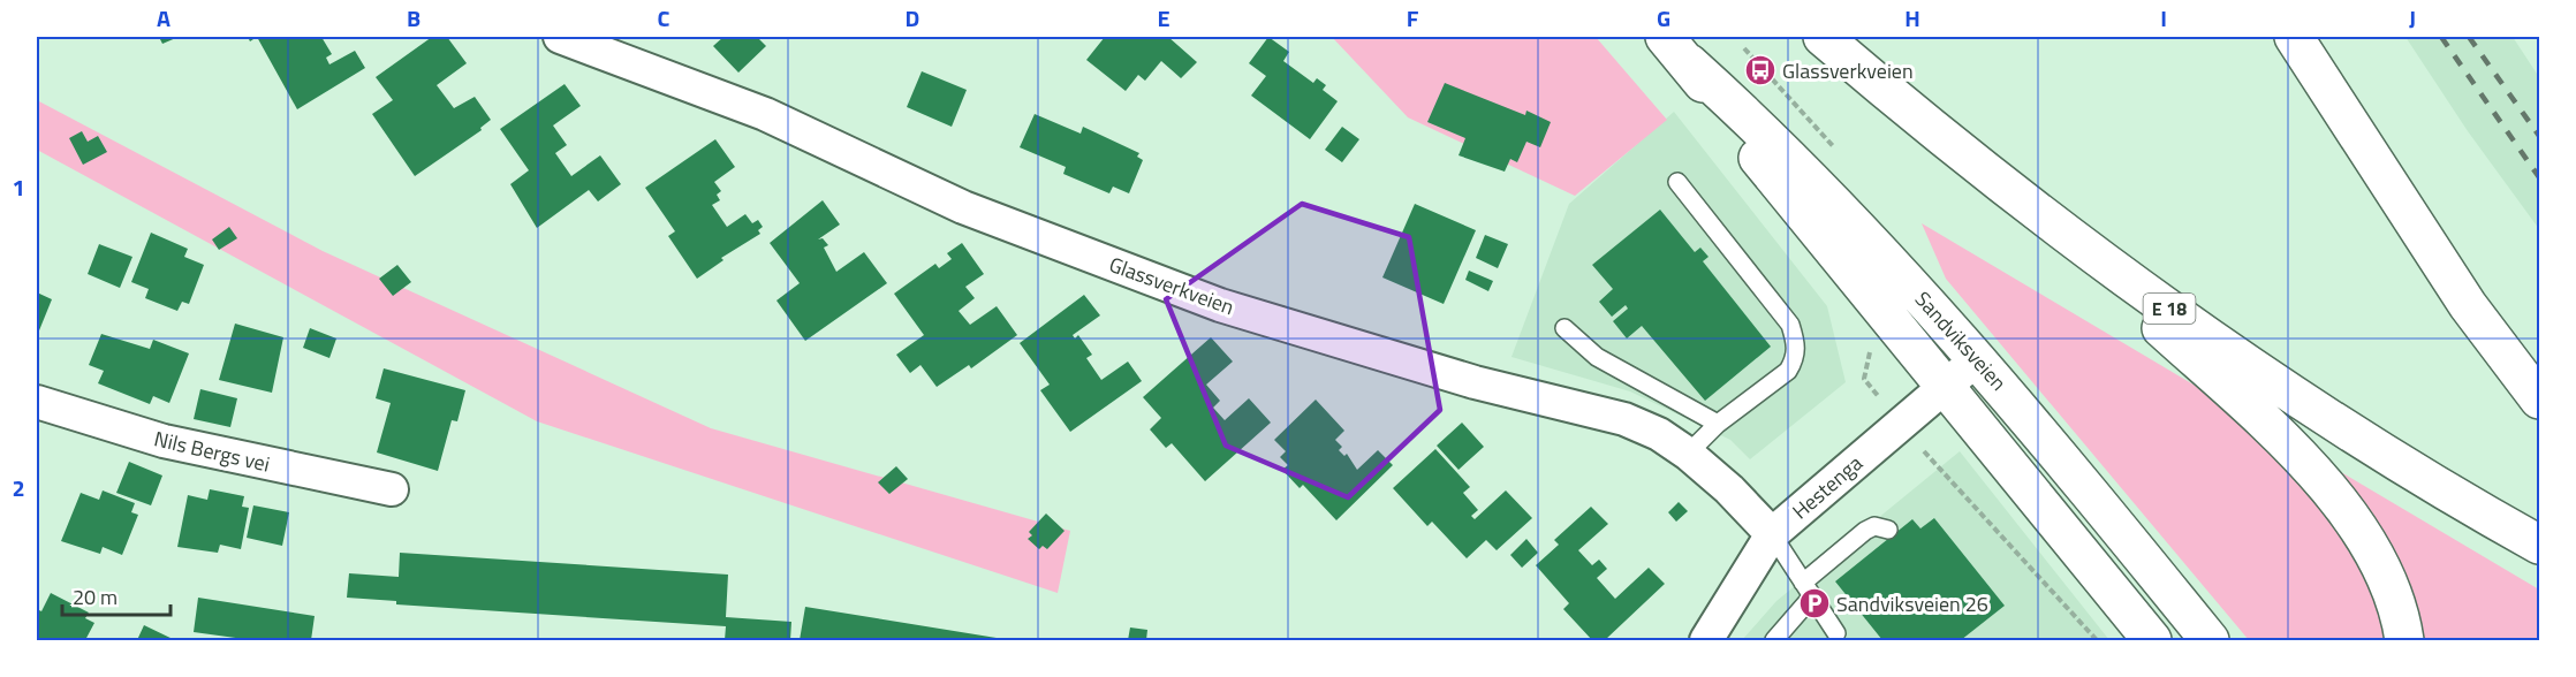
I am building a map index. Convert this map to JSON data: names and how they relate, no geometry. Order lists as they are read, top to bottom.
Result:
{
  "streets": {
    "main road": ["E 18", "Sandviksveien"],
    "street": ["Glassverkveien", "Nils Bergs vei", "Hestenga"]
  },
  "crossings": [
    ["Glassverkveien", "Hestenga"],
    ["Sandviksveien", "Hestenga"]
  ],
  "places": {
    "bus stop": ["Glassverkveien"],
    "parking": ["Sandviksveien 26"]
  },
  "scale_bar": "20 m",
  "grid": {
    "columns": [
      "A",
      "B",
      "C",
      "D",
      "E",
      "F",
      "G",
      "H",
      "I",
      "J"
    ],
    "rows": ["1", "2"]
  }
}
